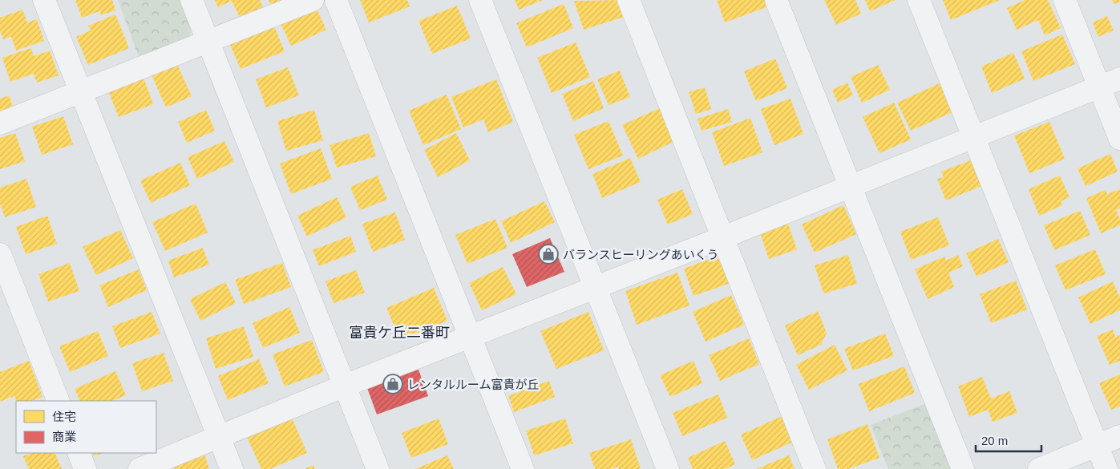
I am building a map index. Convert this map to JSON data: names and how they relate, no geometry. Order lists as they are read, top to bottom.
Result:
{
  "districts": ["富貴ケ丘二番町"],
  "places": {
    "shop": ["バランスヒーリングあいくう", "レンタルルーム富貴が丘"]
  },
  "legend": ["住宅", "商業"],
  "scale_bar": "20 m"
}
